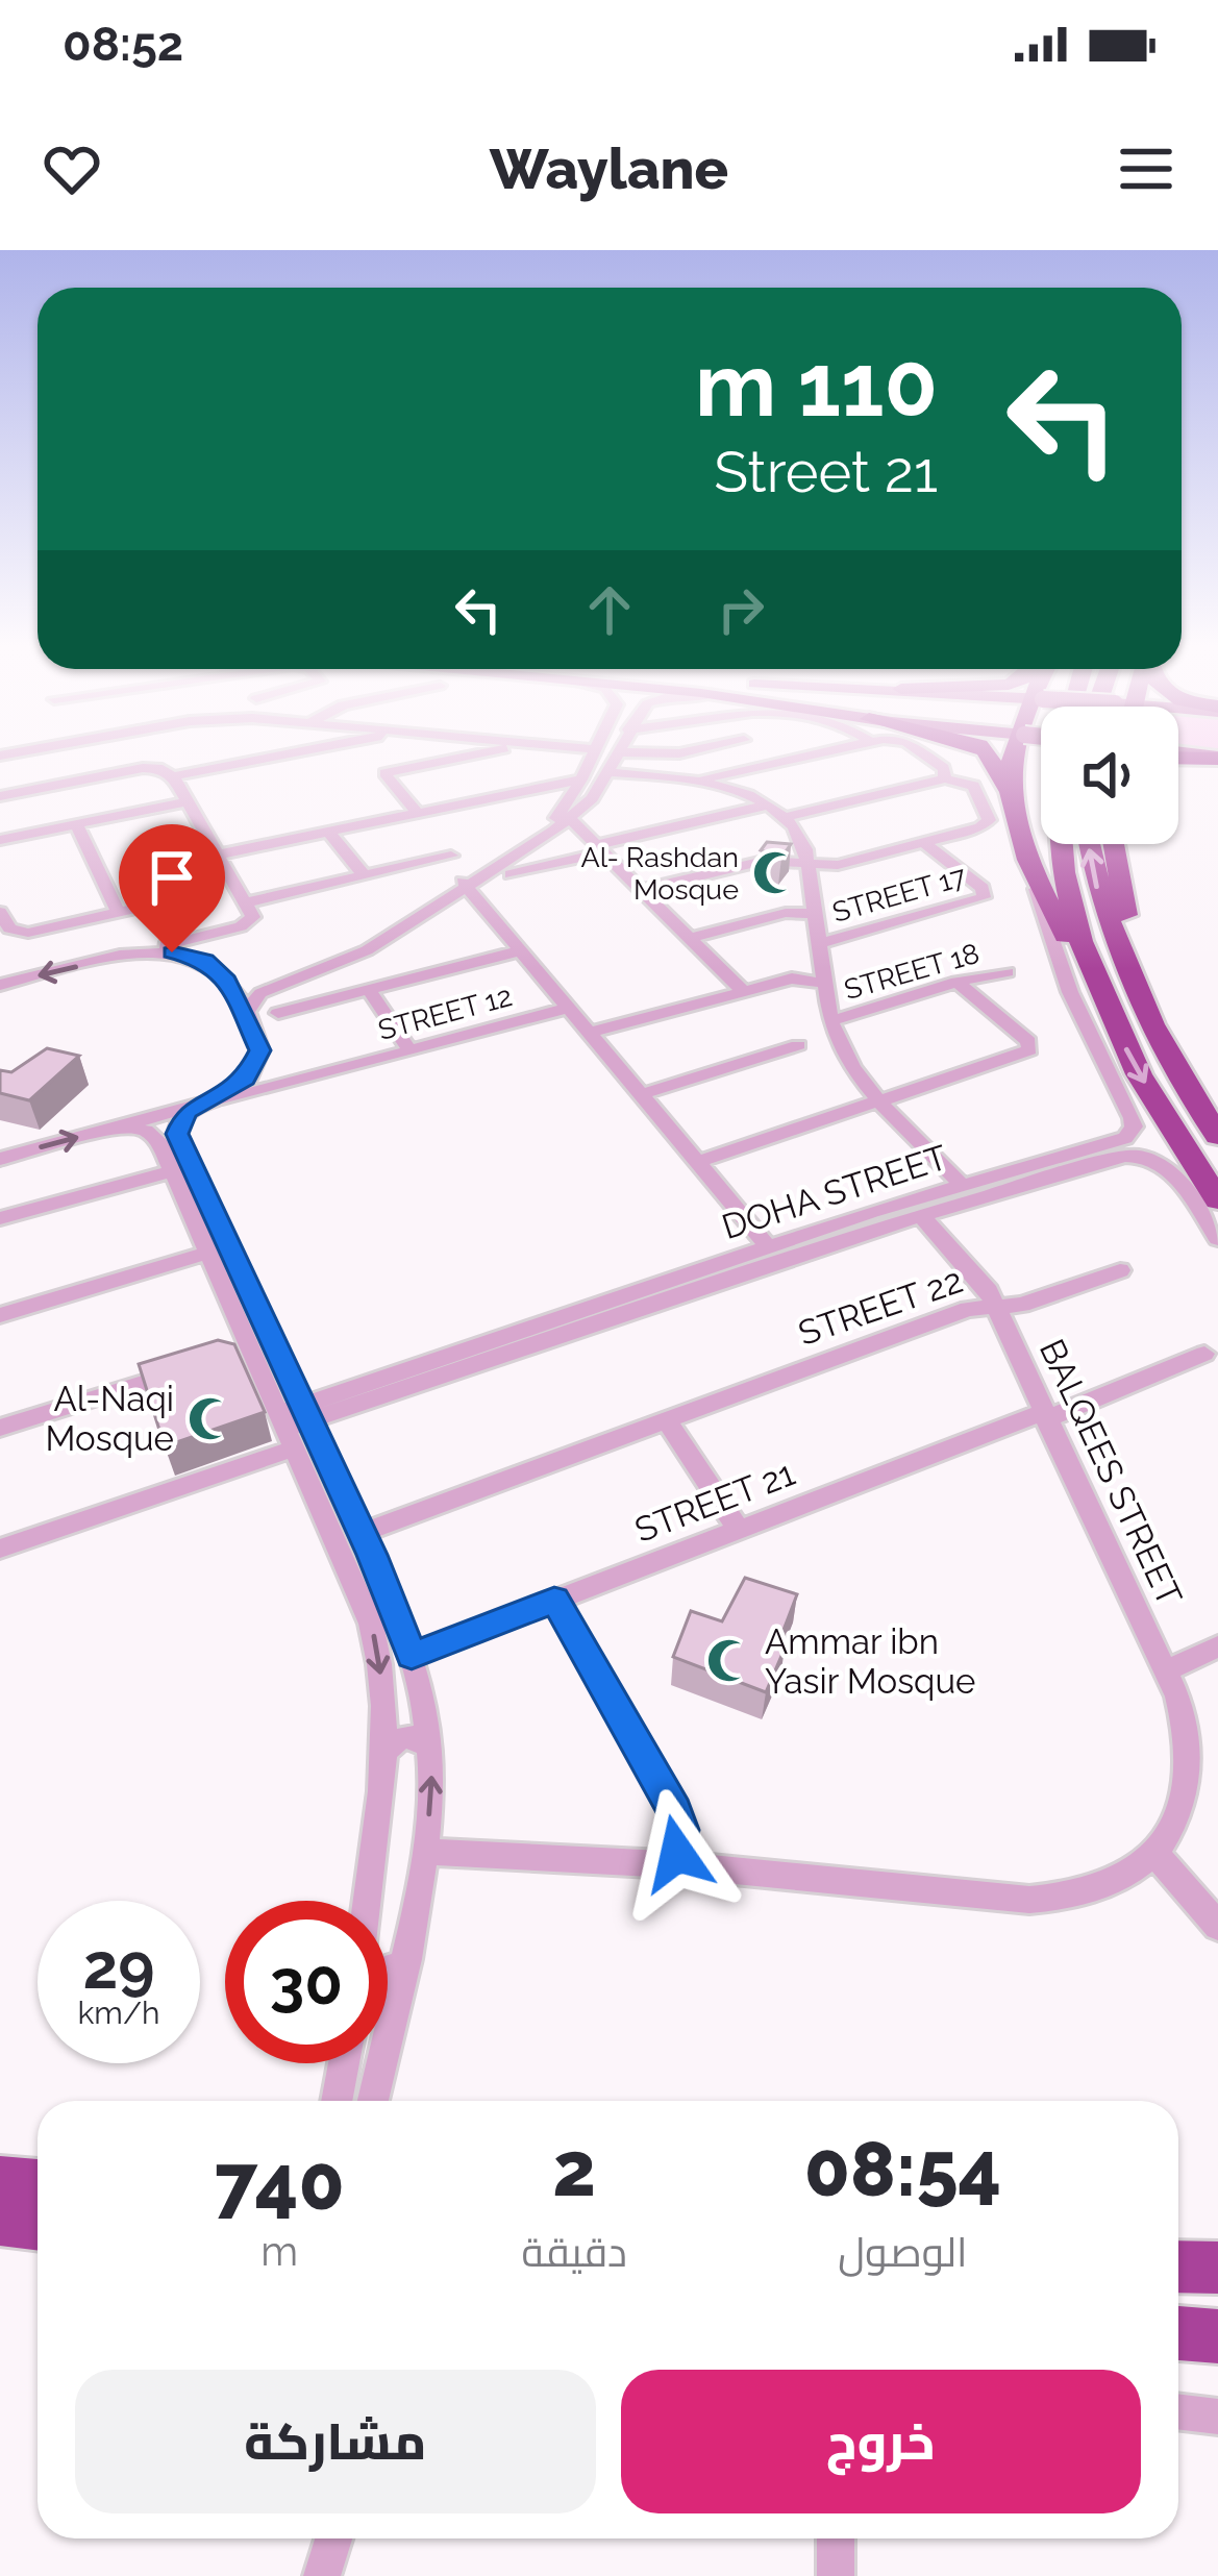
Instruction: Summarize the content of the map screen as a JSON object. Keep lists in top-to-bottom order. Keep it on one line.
{"streets":{"street":["STREET 17","STREET 18","STREET 12","DOHA STREET","STREET 22","BALQEES STREET","STREET 21"]},"crossings":[["DOHA STREET","BALQEES STREET"],["STREET 22","BALQEES STREET"],["BALQEES STREET","STREET 21"]],"places":{"mosque":["Al- Rashdan Mosque","Al-Naqi Mosque","Ammar ibn Yasir Mosque"]},"page":{"status":"08:52","header":"Waylane","turn":["110 m","Street 21"],"speed":"29 km/h","limit":"30","eta":["08:54","الوصول","2","دقيقة","740","m"],"buttons":["خروج","مشاركة"]}}
